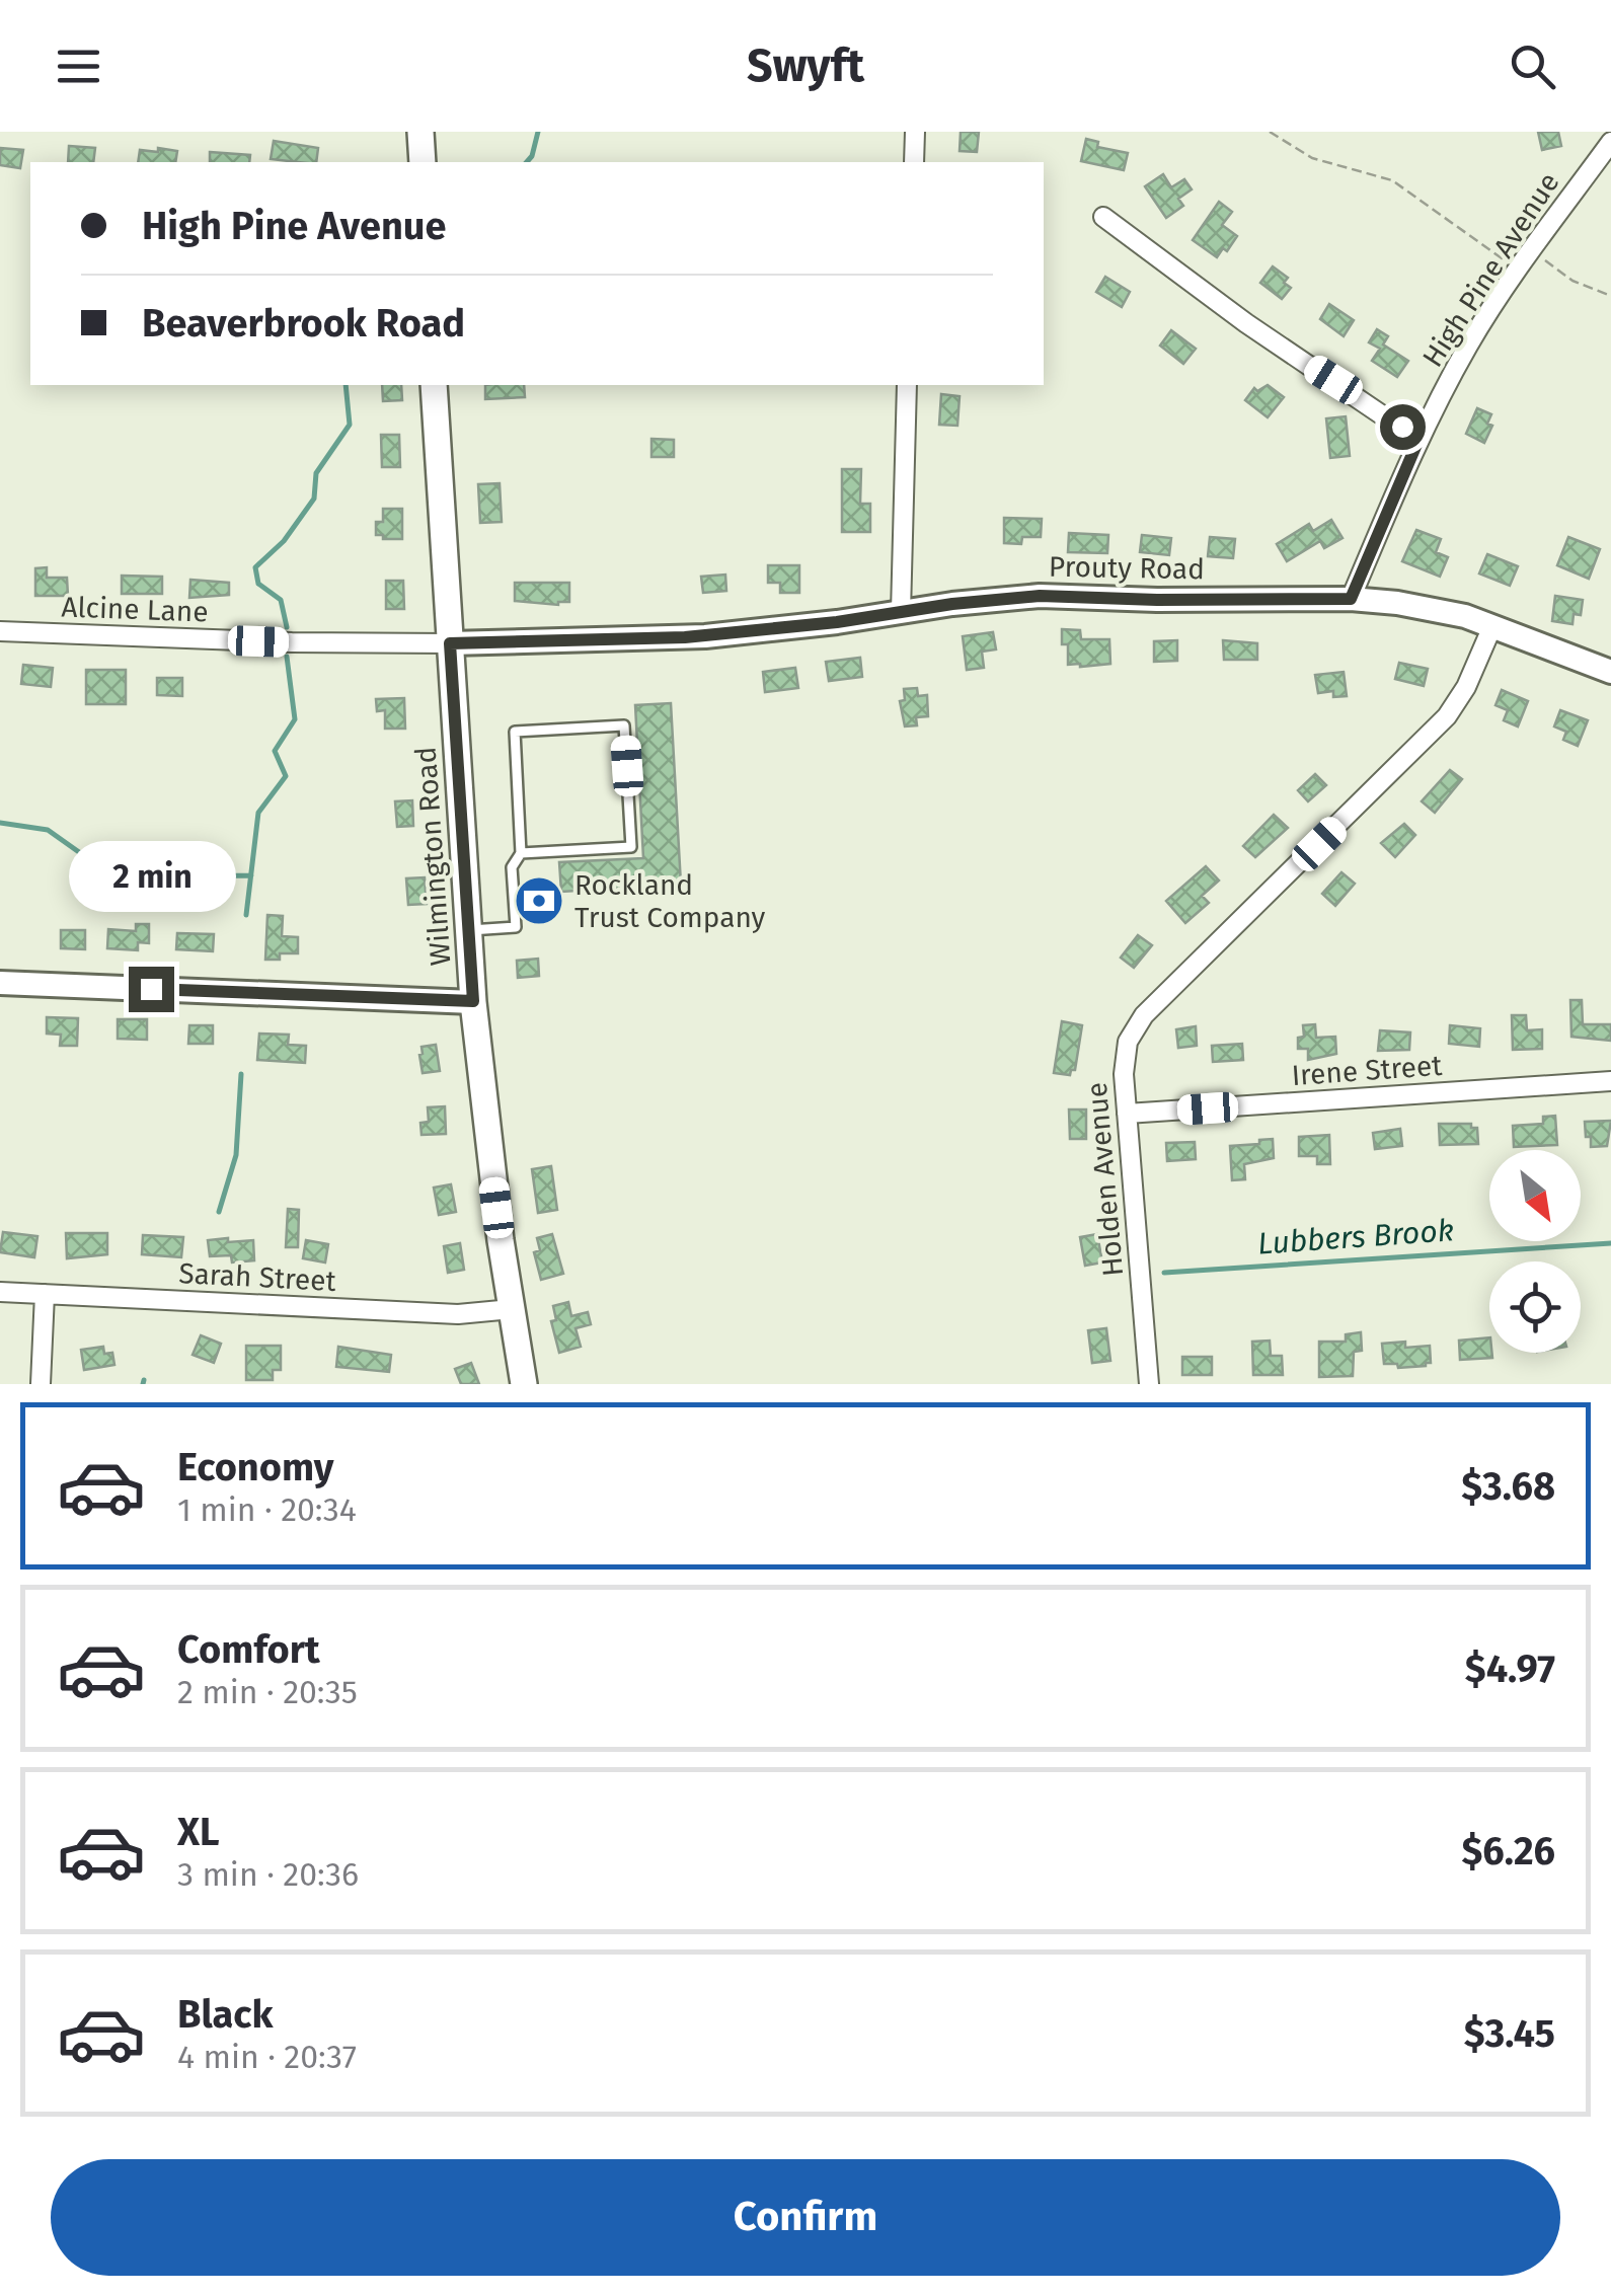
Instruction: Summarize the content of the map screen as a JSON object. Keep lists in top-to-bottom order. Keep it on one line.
{"streets":{"main road":["Wilmington Road"],"street":["High Pine Avenue","Prouty Road","Alcine Lane","Irene Street","Holden Avenue","Sarah Street"]},"crossings":[["High Pine Avenue","Prouty Road"],["Prouty Road","Alcine Lane"],["Prouty Road","Wilmington Road"],["Prouty Road","Holden Avenue"],["Alcine Lane","Wilmington Road"],["Wilmington Road","Sarah Street"],["Irene Street","Holden Avenue"]],"water":["Lubbers Brook"],"places":{"bank":["Rockland Trust Company"]},"north":"bottom right","page":{"header":"Swyft","banner":["High Pine Avenue","Beaverbrook Road"],"bubble":"2 min","list":[{"name":"Economy","note":"1 min · 20:34","value":"$3.68"},{"name":"Comfort","note":"2 min · 20:35","value":"$4.97"},{"name":"XL","note":"3 min · 20:36","value":"$6.26"},{"name":"Black","note":"4 min · 20:37","value":"$3.45"}],"buttons":"Confirm"}}
